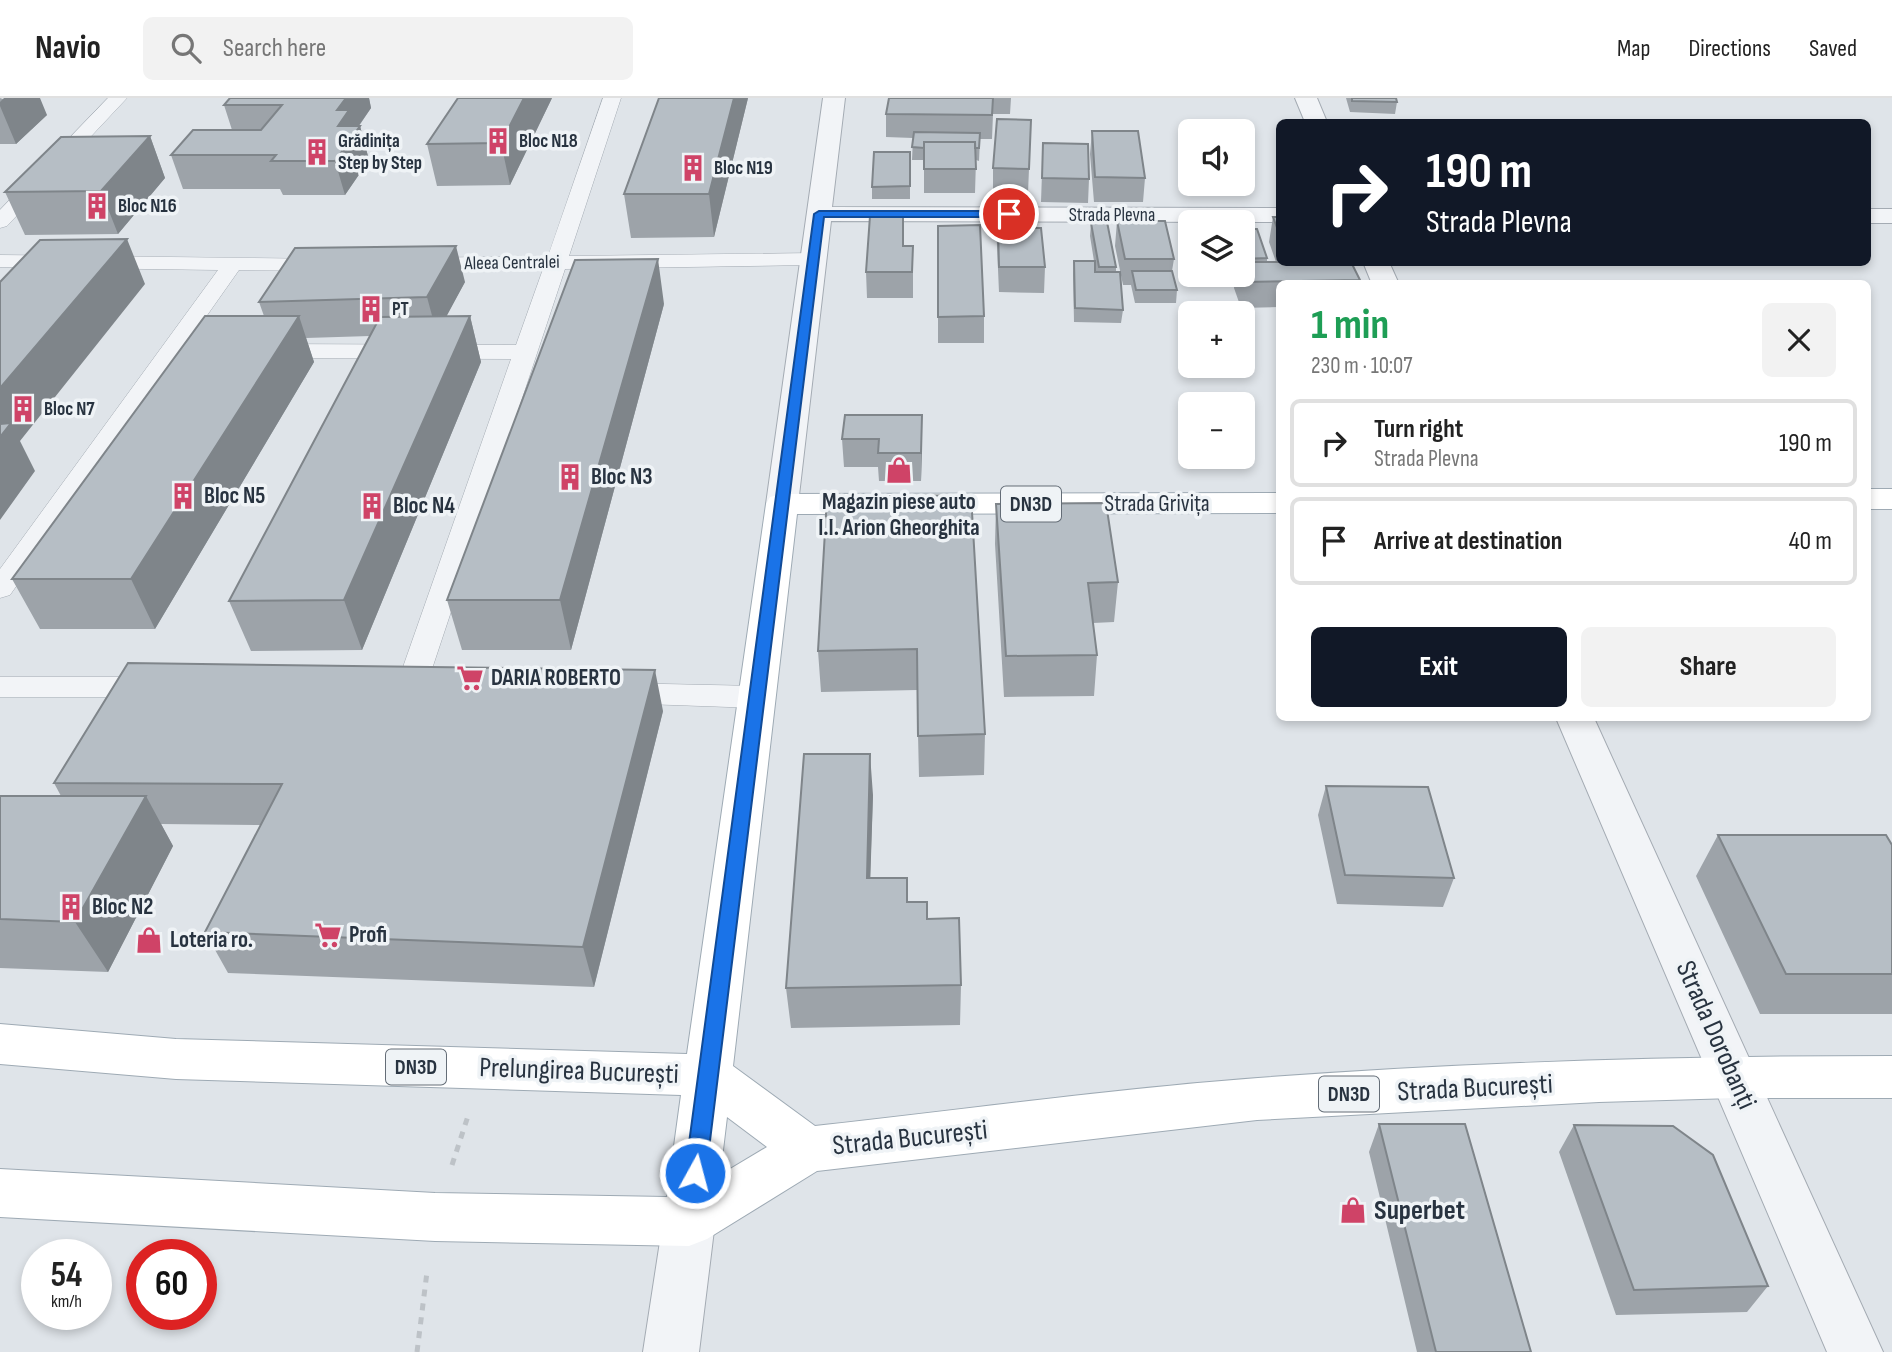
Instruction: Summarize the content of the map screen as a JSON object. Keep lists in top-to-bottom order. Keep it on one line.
{"streets":{"main road":["DN3D","Strada Grivița","Prelungirea București","Strada București"],"street":["Strada Plevna","Strada Dorobanți"],"lane":["Aleea Centralei"]},"crossings":[["DN3D","Prelungirea București"],["DN3D","Strada București"],["Strada Dorobanți","Strada București"],["Prelungirea București","Strada București"]],"places":{"building":["Bloc N18","Grădinița Step by Step","Bloc N19","Bloc N16","PT","Bloc N7","Bloc N3","Bloc N5","Bloc N4","Bloc N2"],"shop":["Magazin piese auto I.I. Arion Gheorghita","Loteria ro.","Superbet"],"supermarket":["DARIA ROBERTO","Profi"]},"page":{"header":"Navio","search":"Search here","nav":["Map","Directions","Saved"],"map_buttons":["+","−"],"turn":["190 m","Strada Plevna"],"heading":["1 min","230 m · 10:07"],"list":[{"name":"Turn right","note":"Strada Plevna","value":"190 m"},{"name":"Arrive at destination","value":"40 m"}],"buttons":["Exit","Share"],"speed":"54 km/h","limit":"60"}}
